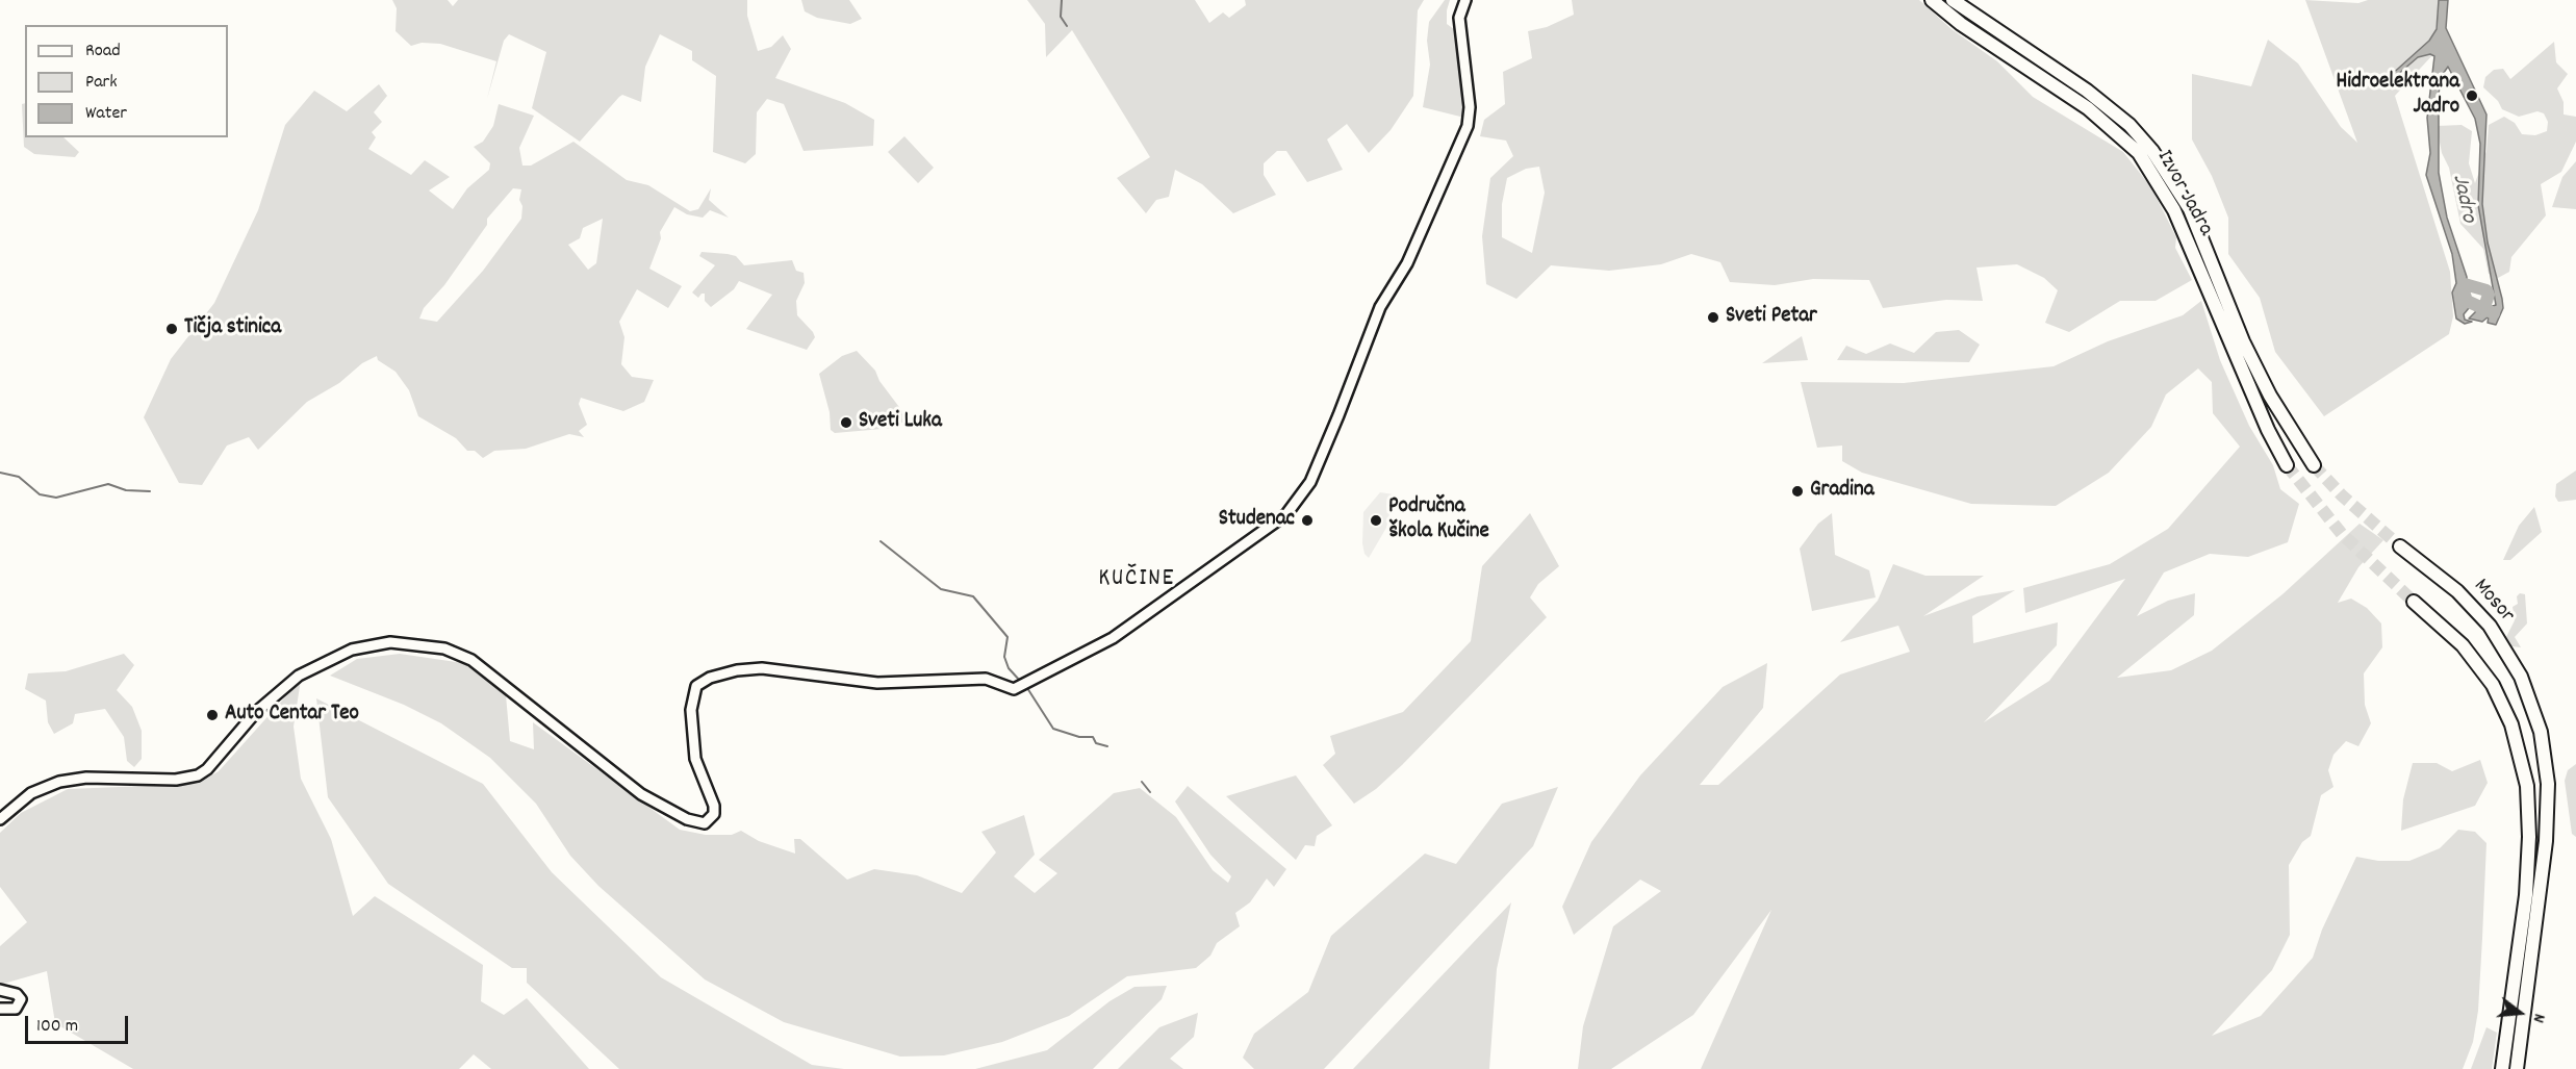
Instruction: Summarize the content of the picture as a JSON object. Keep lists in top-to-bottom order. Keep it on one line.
{"streets":{"highway":["Izvor Jadra","Mosor"]},"districts":["KUČINE"],"water":["Jadro"],"places":["Hidroelektrana Jadro","Sveti Petar","Tičja stinica","Sveti Luka","Gradina","Studenac","Područna škola Kučine","Auto Centar Teo"],"legend":["Road","Park","Water"],"scale_bar":"100 m","north":"right"}
